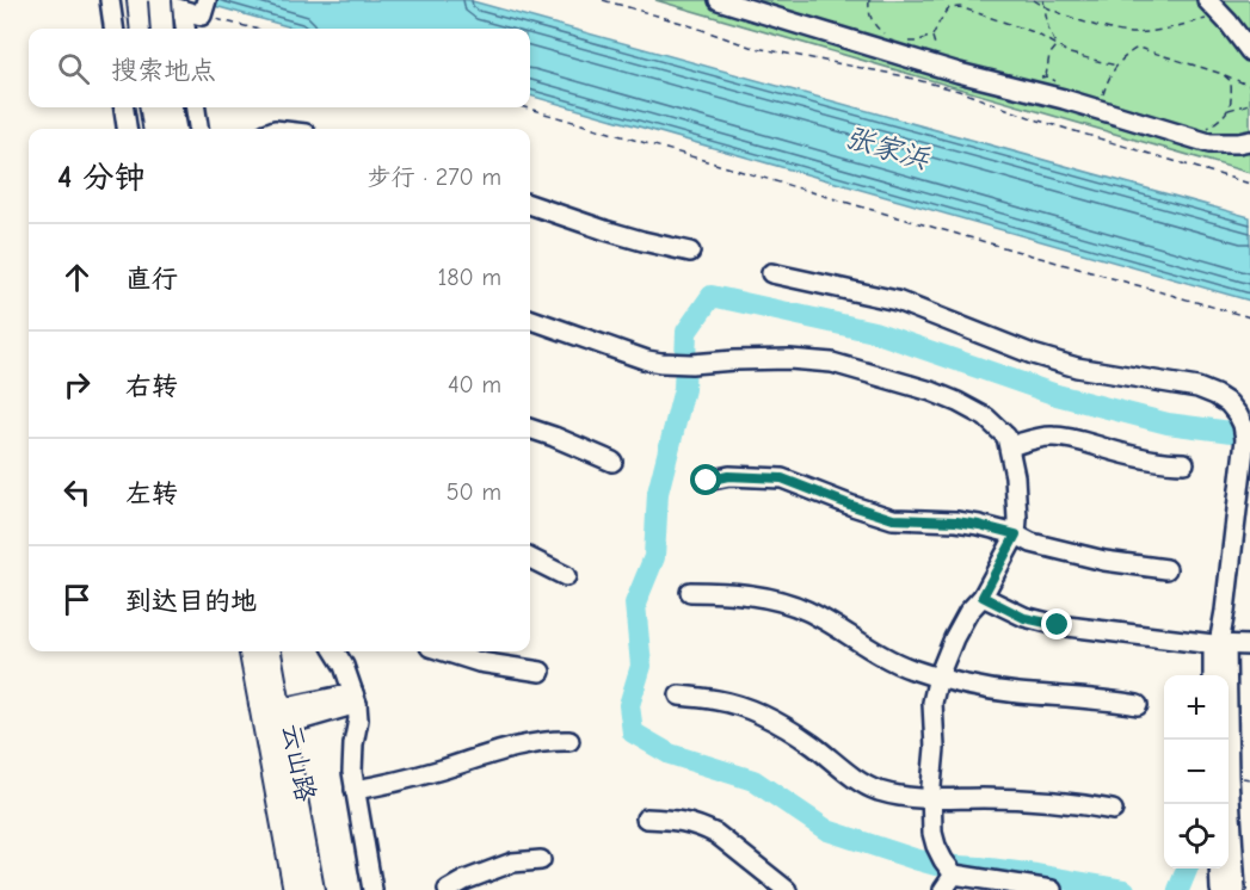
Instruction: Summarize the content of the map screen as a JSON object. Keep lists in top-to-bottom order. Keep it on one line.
{"streets":{"main road":["云山路"]},"water":["张家浜"],"page":{"search":"搜索地点","heading":["4 分钟","步行 · 270 m"],"list":[["直行","180 m"],["右转","40 m"],["左转","50 m"],"到达目的地"],"map_buttons":["+","−"]}}
